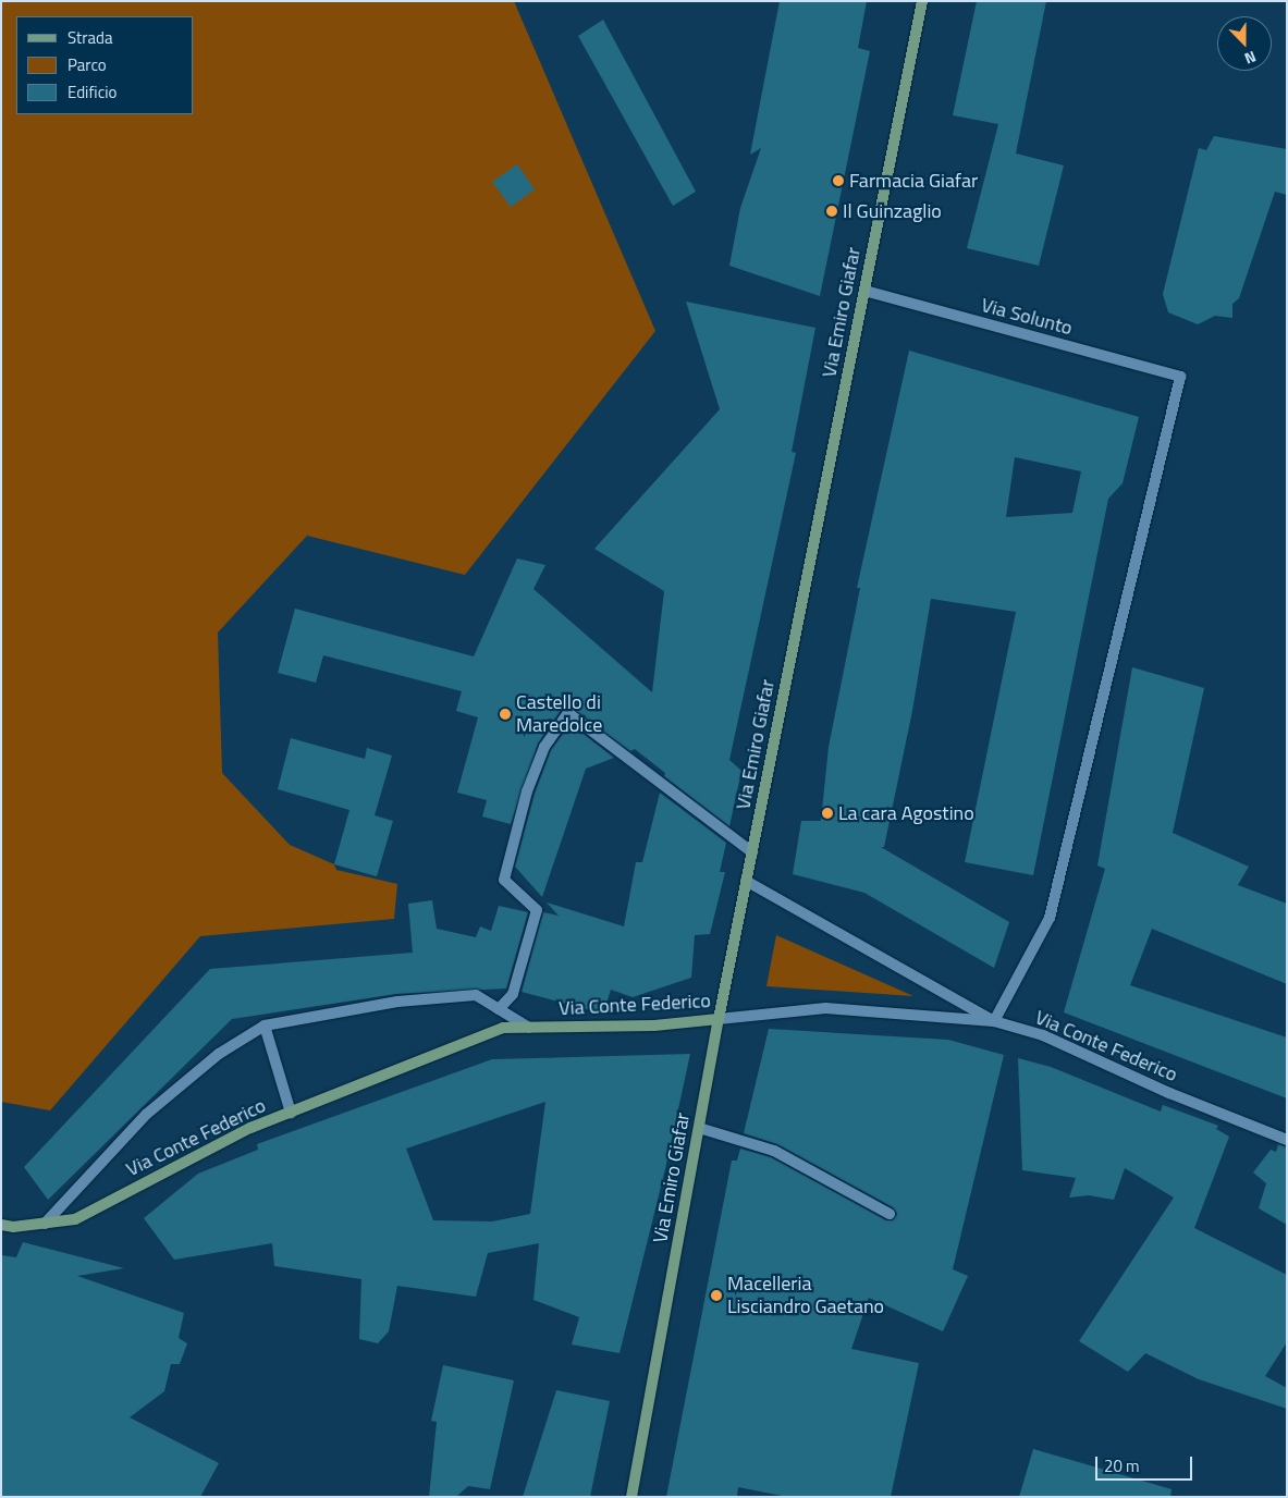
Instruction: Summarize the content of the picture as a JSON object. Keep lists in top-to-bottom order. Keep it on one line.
{"streets":{"street":["Via Emiro Giafar","Via Solunto","Via Conte Federico"]},"crossings":[["Via Emiro Giafar","Via Solunto"],["Via Emiro Giafar","Via Conte Federico"],["Via Solunto","Via Conte Federico"]],"places":["Farmacia Giafar","Il Guinzaglio","Castello di Maredolce","La cara Agostino","Macelleria Lisciandro Gaetano"],"legend":["Strada","Parco","Edificio"],"scale_bar":"20 m","north":"bottom"}
